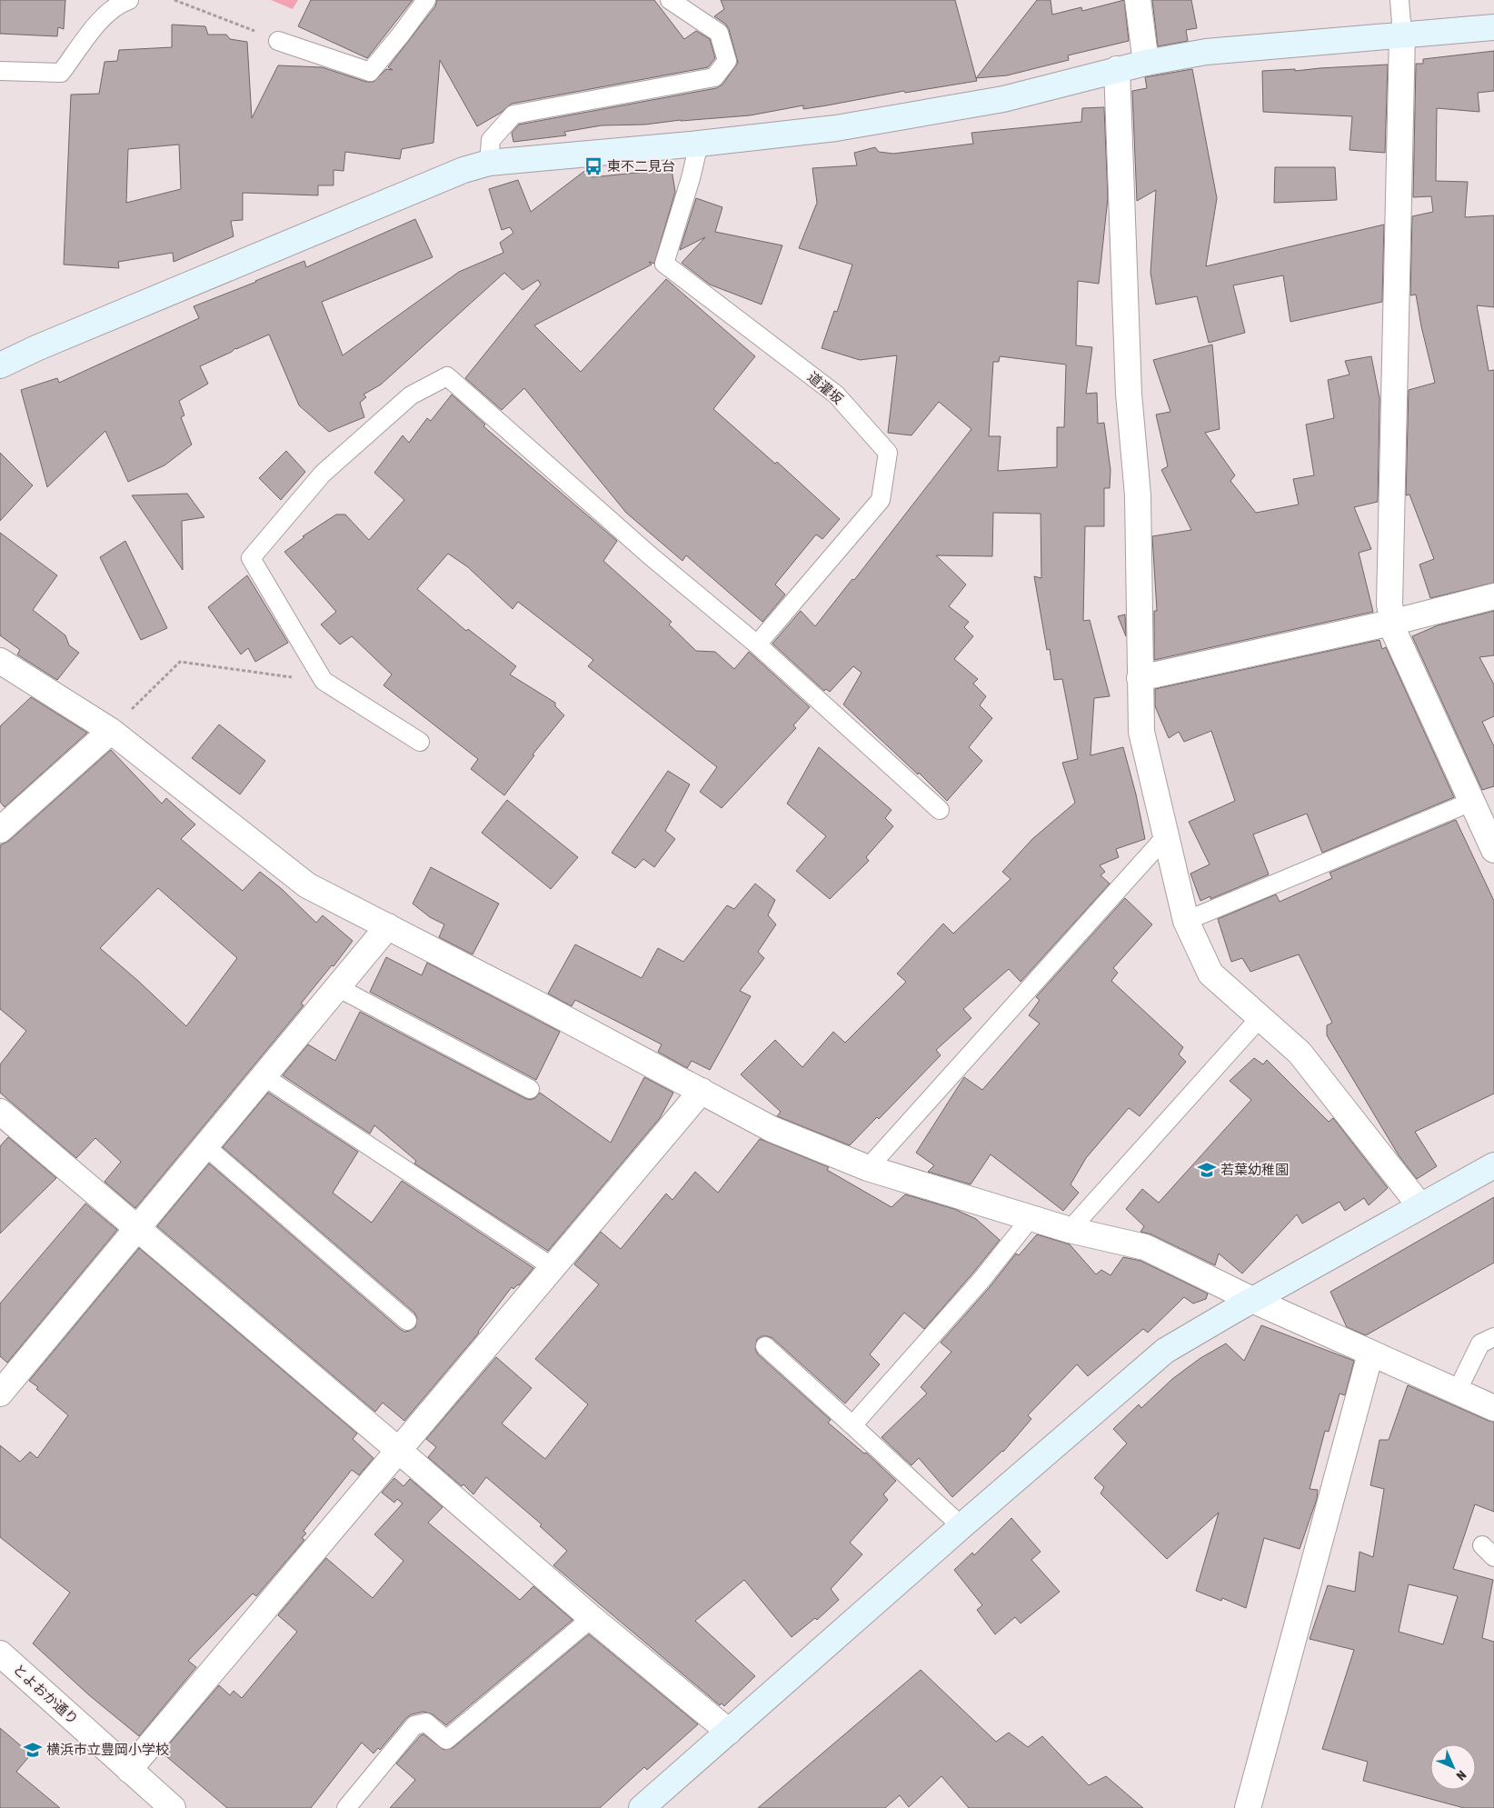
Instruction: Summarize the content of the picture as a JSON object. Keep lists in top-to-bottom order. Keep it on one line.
{"streets":{"street":["とよおか通り"],"lane":["道灌坂"]},"places":{"bus stop":["東不二見台"],"school or university":["若葉幼稚園","横浜市立豊岡小学校"]},"north":"bottom right"}
